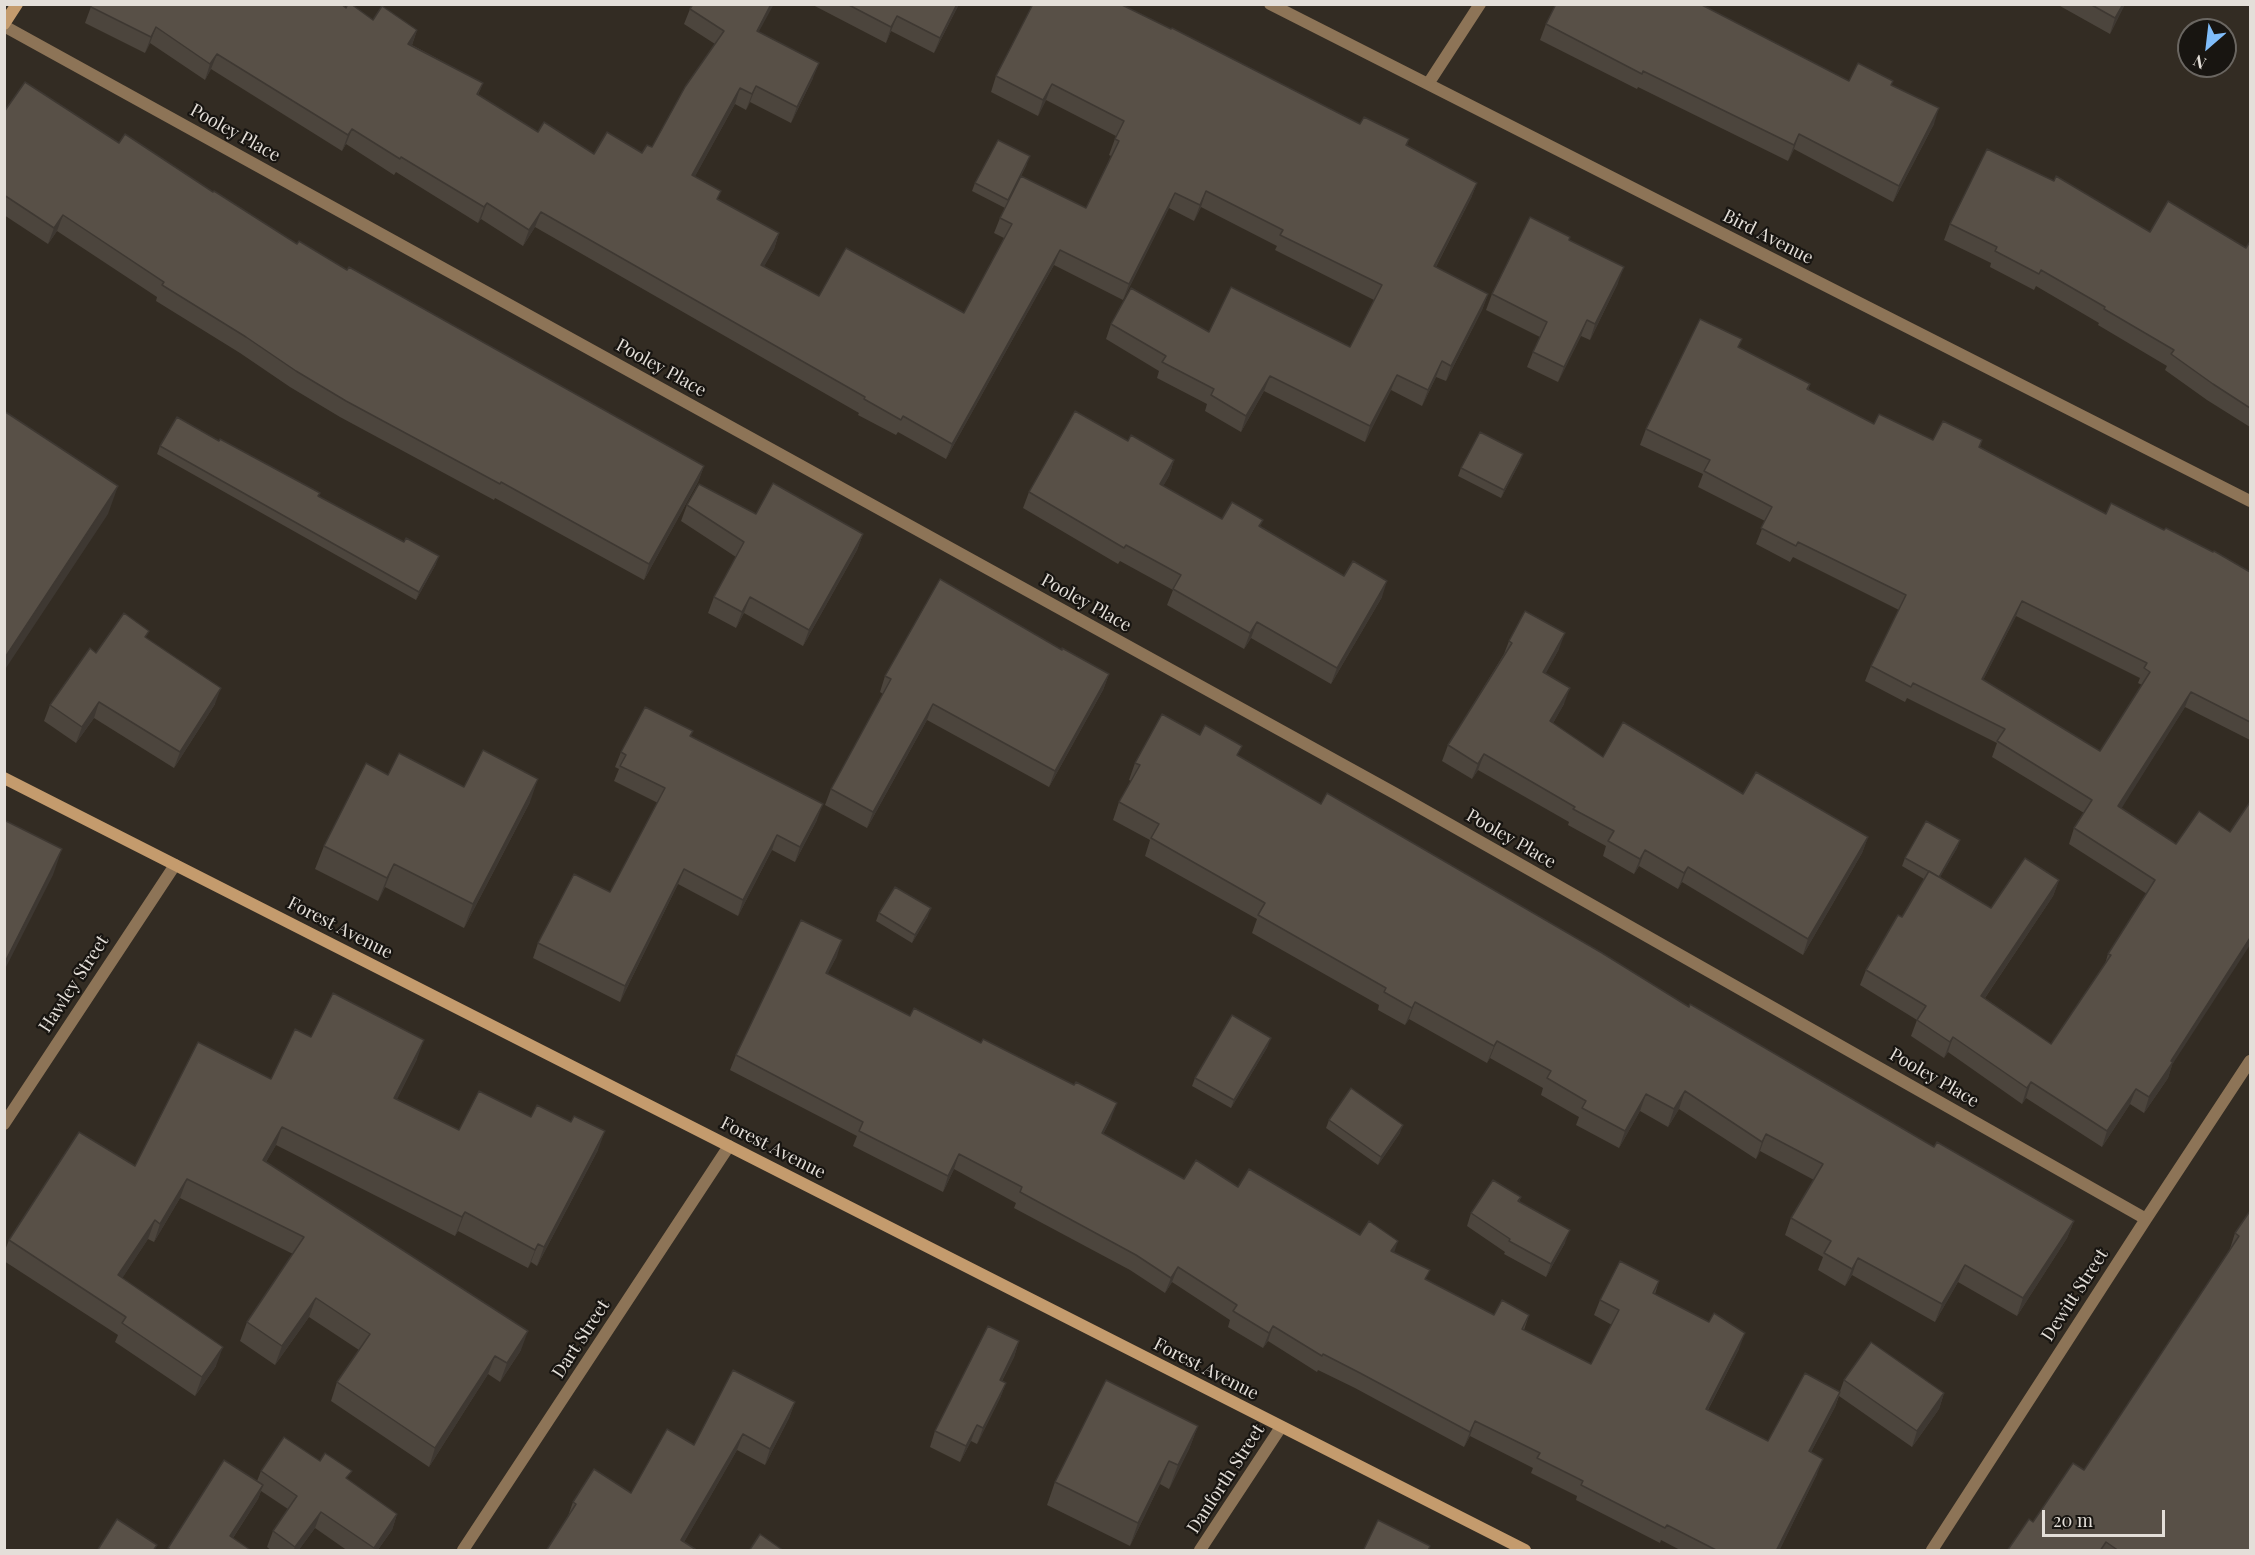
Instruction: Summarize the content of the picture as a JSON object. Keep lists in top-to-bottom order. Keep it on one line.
{"streets":{"street":["Pooley Place","Bird Avenue","Forest Avenue","Hawley Street","Dewitt Street","Dart Street","Danforth Street"]},"crossings":[["Pooley Place","Dewitt Street"],["Forest Avenue","Hawley Street"],["Forest Avenue","Dart Street"],["Forest Avenue","Danforth Street"]],"scale_bar":"20 m","north":"bottom left"}
